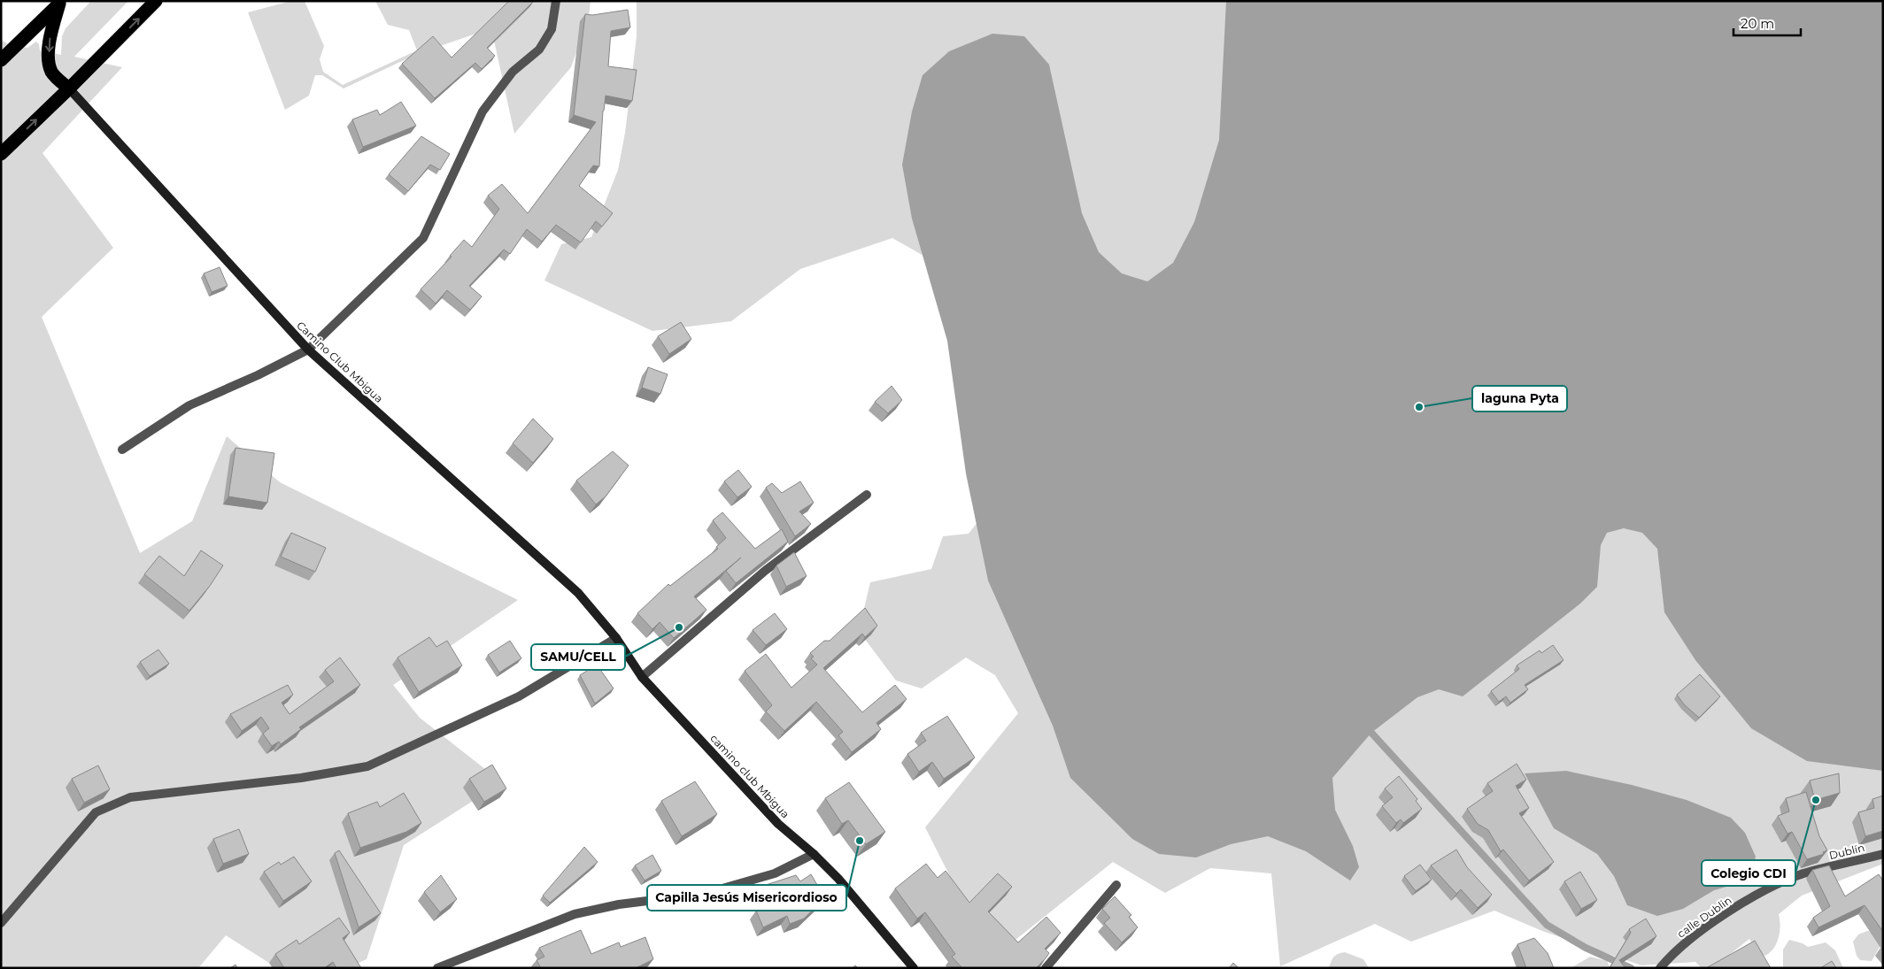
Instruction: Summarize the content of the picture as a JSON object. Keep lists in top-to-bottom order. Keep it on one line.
{"streets":{"main road":["Camino Club Mbigua","camino club Mbigua"],"street":["Dublín","calle Dublin"]},"crossings":[["Camino Club Mbigua","camino club Mbigua"],["Dublín","calle Dublin"]],"places":["laguna Pyta","SAMU/CELL","Colegio CDI","Capilla Jesús Misericordioso"],"scale_bar":"20 m"}
